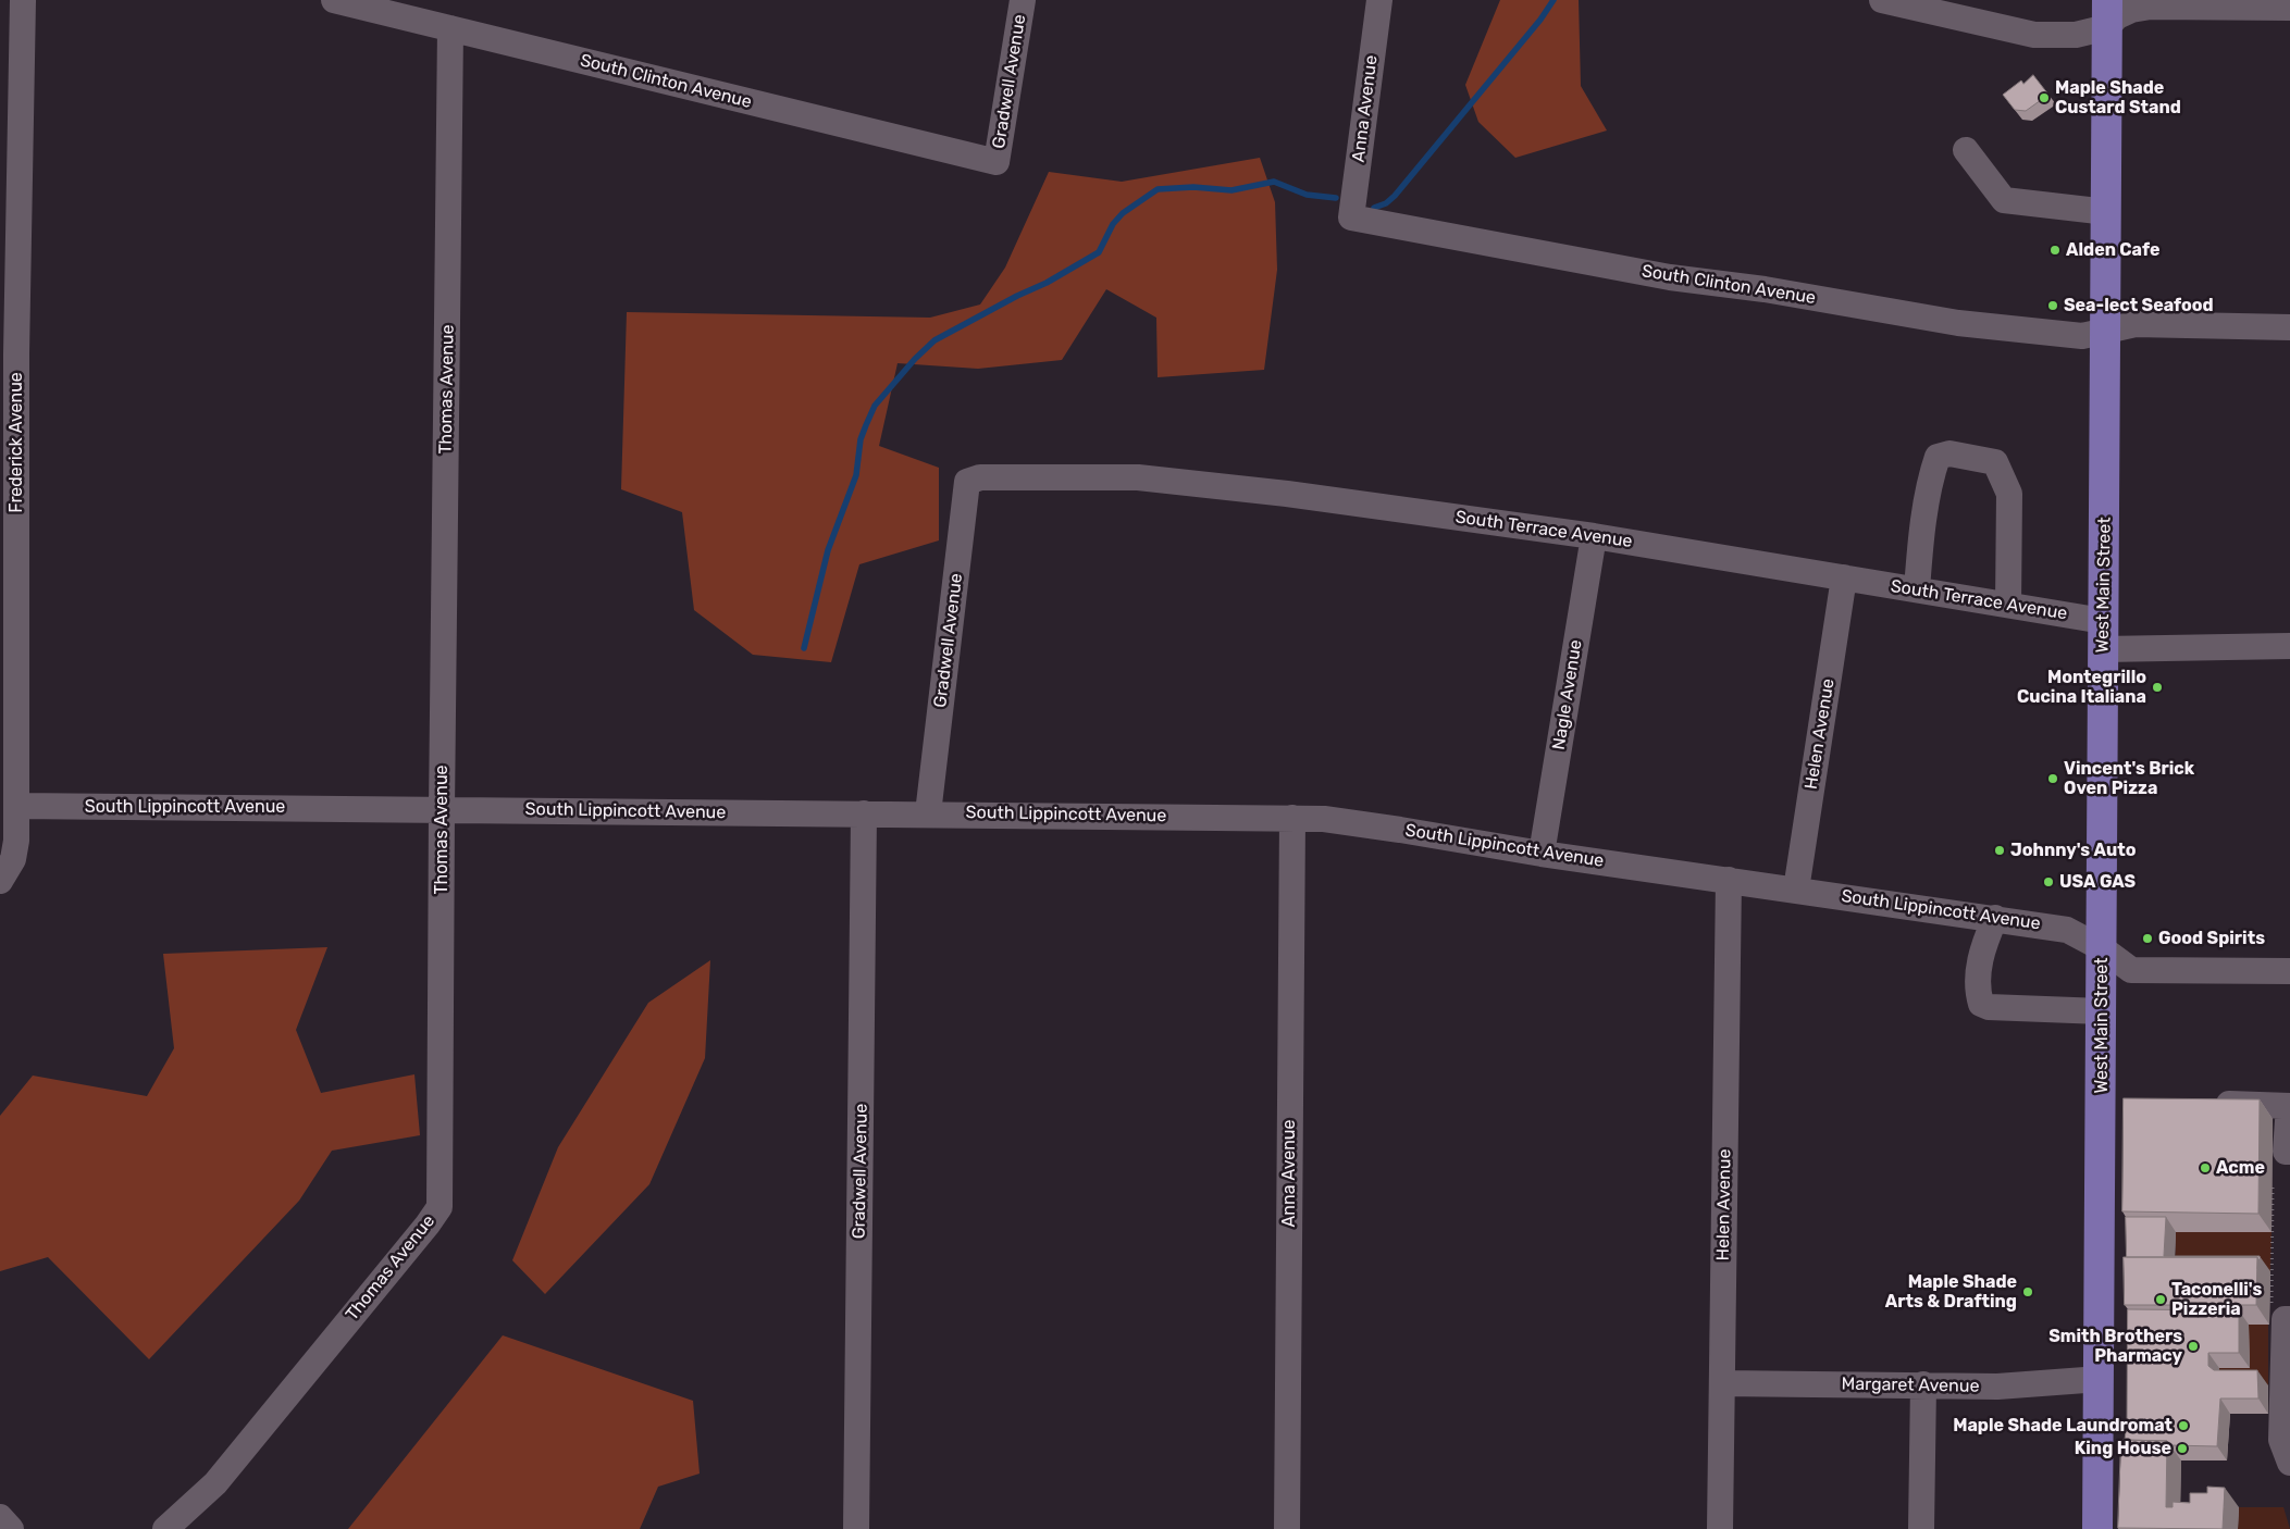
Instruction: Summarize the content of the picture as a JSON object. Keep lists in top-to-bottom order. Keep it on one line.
{"streets":{"main road":["West Main Street"],"street":["South Clinton Avenue","Gradwell Avenue","Anna Avenue","Thomas Avenue","Frederick Avenue","South Terrace Avenue","Nagle Avenue","Helen Avenue","South Lippincott Avenue","Margaret Avenue"]},"crossings":[["South Clinton Avenue","Gradwell Avenue"],["South Clinton Avenue","Anna Avenue"],["South Clinton Avenue","Thomas Avenue"],["South Clinton Avenue","West Main Street"],["Gradwell Avenue","South Terrace Avenue"],["Gradwell Avenue","South Lippincott Avenue"],["Anna Avenue","South Lippincott Avenue"],["Thomas Avenue","South Lippincott Avenue"],["Frederick Avenue","South Lippincott Avenue"],["South Terrace Avenue","West Main Street"],["South Terrace Avenue","Nagle Avenue"],["South Terrace Avenue","Helen Avenue"],["West Main Street","South Lippincott Avenue"],["West Main Street","Margaret Avenue"],["Nagle Avenue","South Lippincott Avenue"],["Helen Avenue","South Lippincott Avenue"],["Helen Avenue","Margaret Avenue"]],"places":["Maple Shade Custard Stand","Alden Cafe","Sea-lect Seafood","Montegrillo Cucina Italiana","Vincent's Brick Oven Pizza","Johnny's Auto","USA GAS","Good Spirits","Acme","Maple Shade Arts & Drafting","Taconelli's Pizzeria","Smith Brothers Pharmacy","Maple Shade Laundromat","King House"]}
